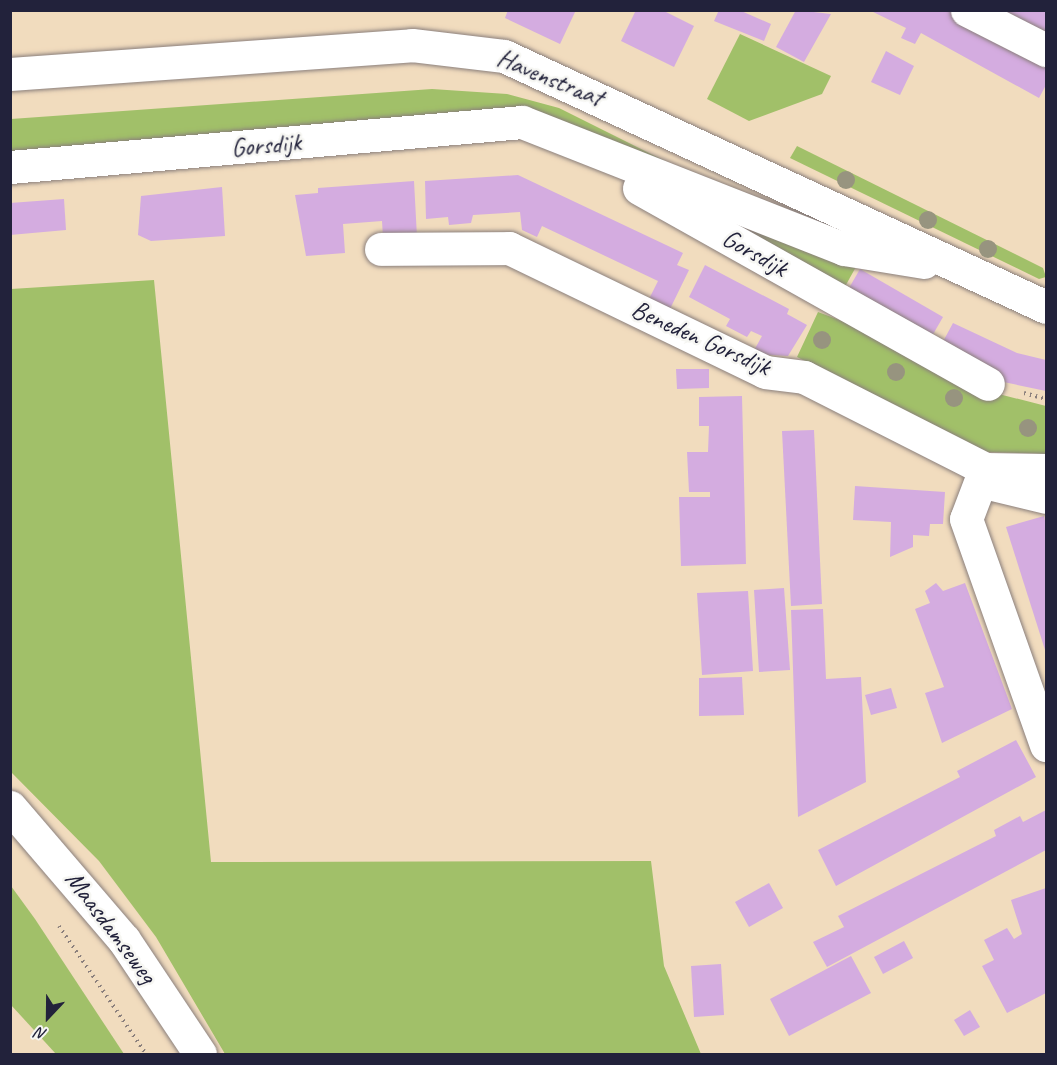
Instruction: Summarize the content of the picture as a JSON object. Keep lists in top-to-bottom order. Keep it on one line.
{"streets":{"street":["Havenstraat","Gorsdijk","Beneden Gorsdijk","Maasdamseweg"]},"crossings":[["Havenstraat","Gorsdijk"]],"north":"bottom"}
